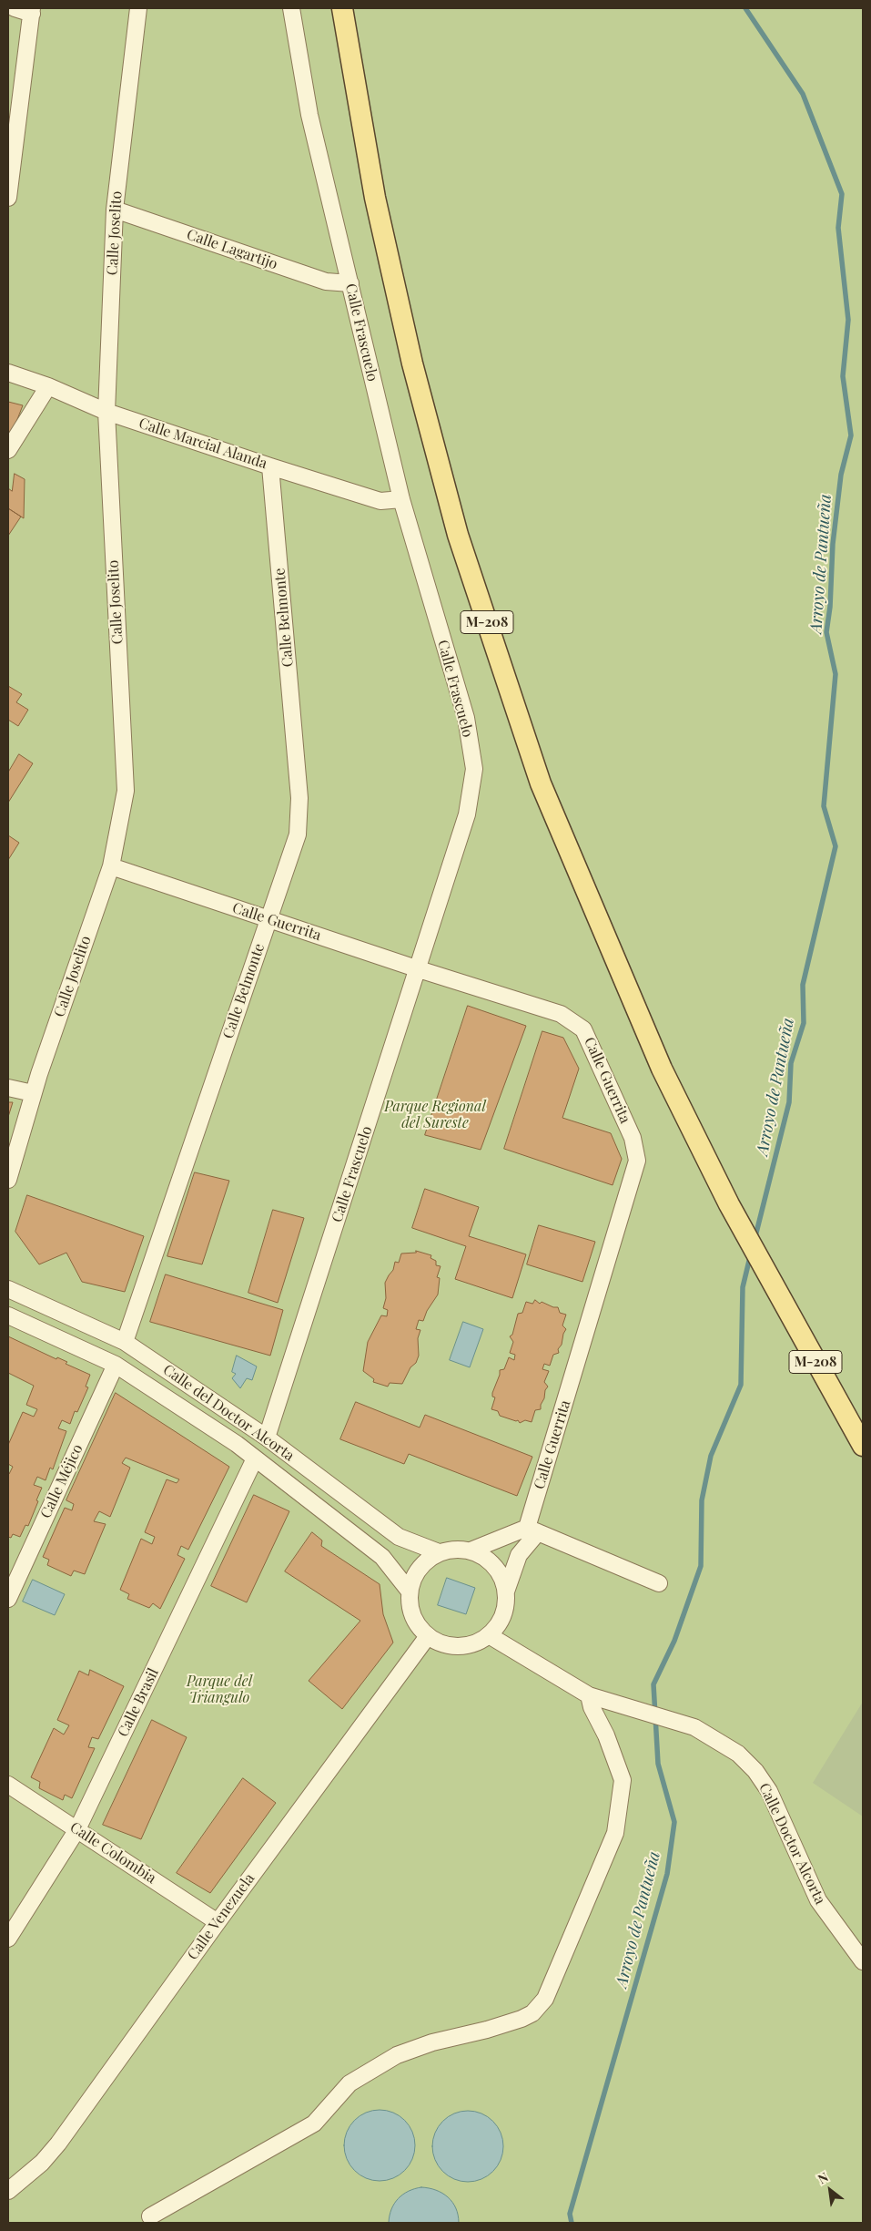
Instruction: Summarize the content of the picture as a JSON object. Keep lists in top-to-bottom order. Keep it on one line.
{"streets":{"main road":["M-208"],"street":["Calle Joselito","Calle Lagartijo","Calle Frascuelo","Calle Marcial Alanda","Calle Belmonte","Calle Guerrita","Calle del Doctor Alcorta","Calle Méjico","Calle Brasil","Calle Doctor Alcorta","Calle Colombia","Calle Venezuela"]},"crossings":[["Calle Joselito","Calle Lagartijo"],["Calle Joselito","Calle Marcial Alanda"],["Calle Joselito","Calle Guerrita"],["Calle Lagartijo","Calle Frascuelo"],["Calle Frascuelo","Calle Marcial Alanda"],["Calle Frascuelo","Calle Guerrita"],["Calle Frascuelo","Calle del Doctor Alcorta"],["Calle Marcial Alanda","Calle Belmonte"],["Calle Belmonte","Calle Guerrita"],["Calle Belmonte","Calle del Doctor Alcorta"],["Calle Guerrita","Calle del Doctor Alcorta"],["Calle Guerrita","Calle Doctor Alcorta"],["Calle Guerrita","Calle Venezuela"],["Calle del Doctor Alcorta","Calle Méjico"],["Calle del Doctor Alcorta","Calle Brasil"],["Calle del Doctor Alcorta","Calle Doctor Alcorta"],["Calle del Doctor Alcorta","Calle Venezuela"],["Calle Brasil","Calle Colombia"],["Calle Doctor Alcorta","Calle Venezuela"],["Calle Colombia","Calle Venezuela"]],"water":["Arroyo de Pantueña"],"parks":["Parque Regional del Sureste","Parque del Triangulo"],"north":"top left"}
